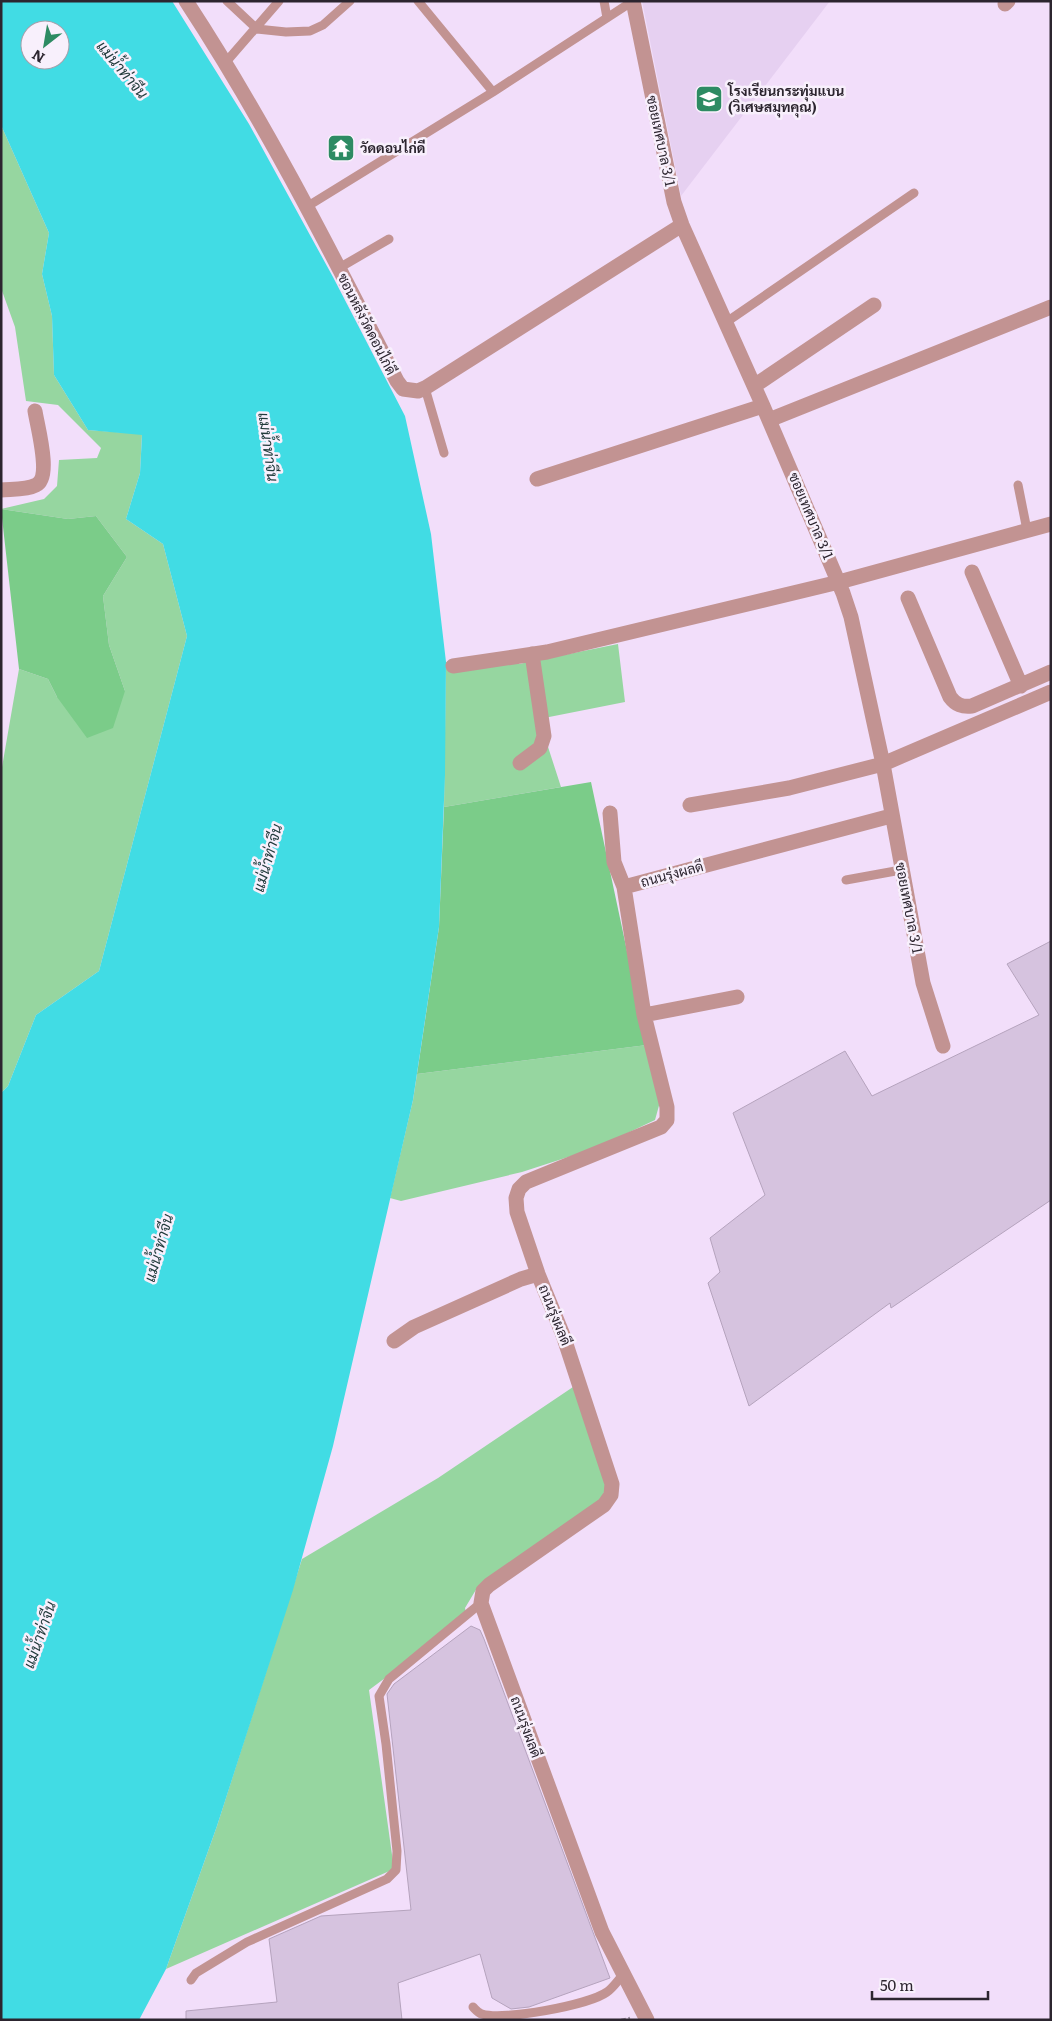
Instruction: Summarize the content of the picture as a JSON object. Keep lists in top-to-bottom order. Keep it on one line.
{"streets":{"street":["ซอยเทศบาล 3/1","ซอนหลังวัดดอนไก่ดี","ถนนรุ่งผลดี"]},"crossings":[["ซอยเทศบาล 3/1","ถนนรุ่งผลดี"]],"water":["แม่น้ำท่าจีน"],"places":{"school or university":["โรงเรียนกระทุ่มแบน (วิเศษสมุทคุณ)"],"temple":["วัดดอนไก่ดี"]},"scale_bar":"50 m","north":"bottom left"}
